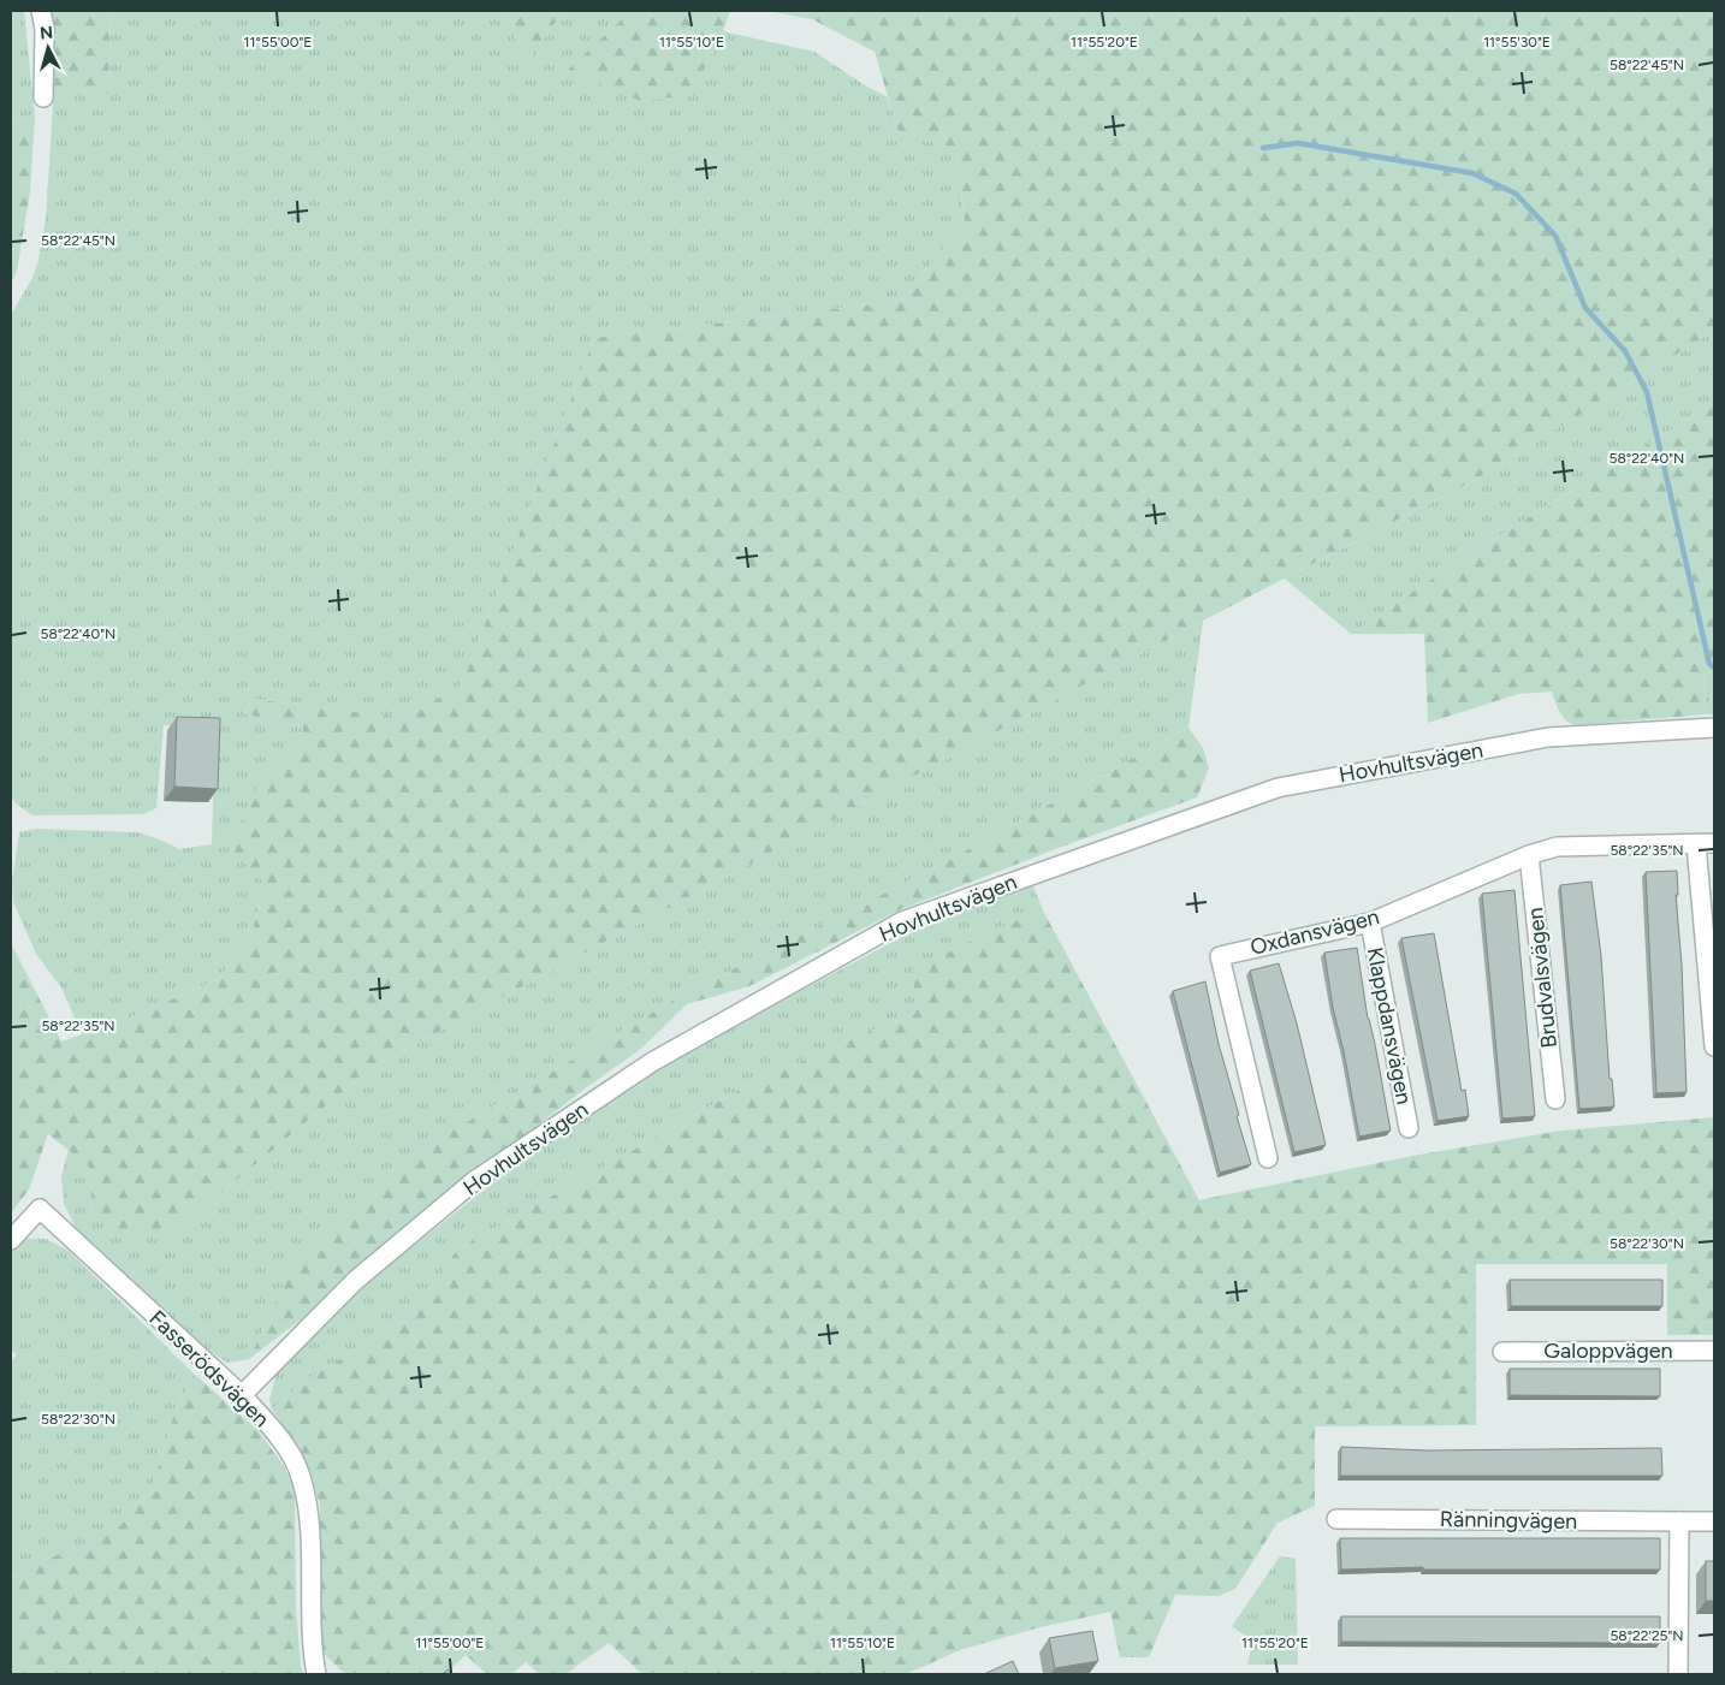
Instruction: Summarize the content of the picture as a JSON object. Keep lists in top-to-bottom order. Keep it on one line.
{"streets":{"street":["Hovhultsvägen","Oxdansvägen","Brudvalsvägen","Klappdansvägen","Galoppvägen","Fasserödsvägen","Ränningvägen"]},"crossings":[["Hovhultsvägen","Fasserödsvägen"],["Oxdansvägen","Brudvalsvägen"],["Oxdansvägen","Klappdansvägen"]],"north":"top","coordinates":["11°55'00\"E","11°55'10\"E","11°55'20\"E","11°55'30\"E","58°22'45\"N","58°22'40\"N","58°22'35\"N","58°22'30\"N","58°22'25\"N"]}
